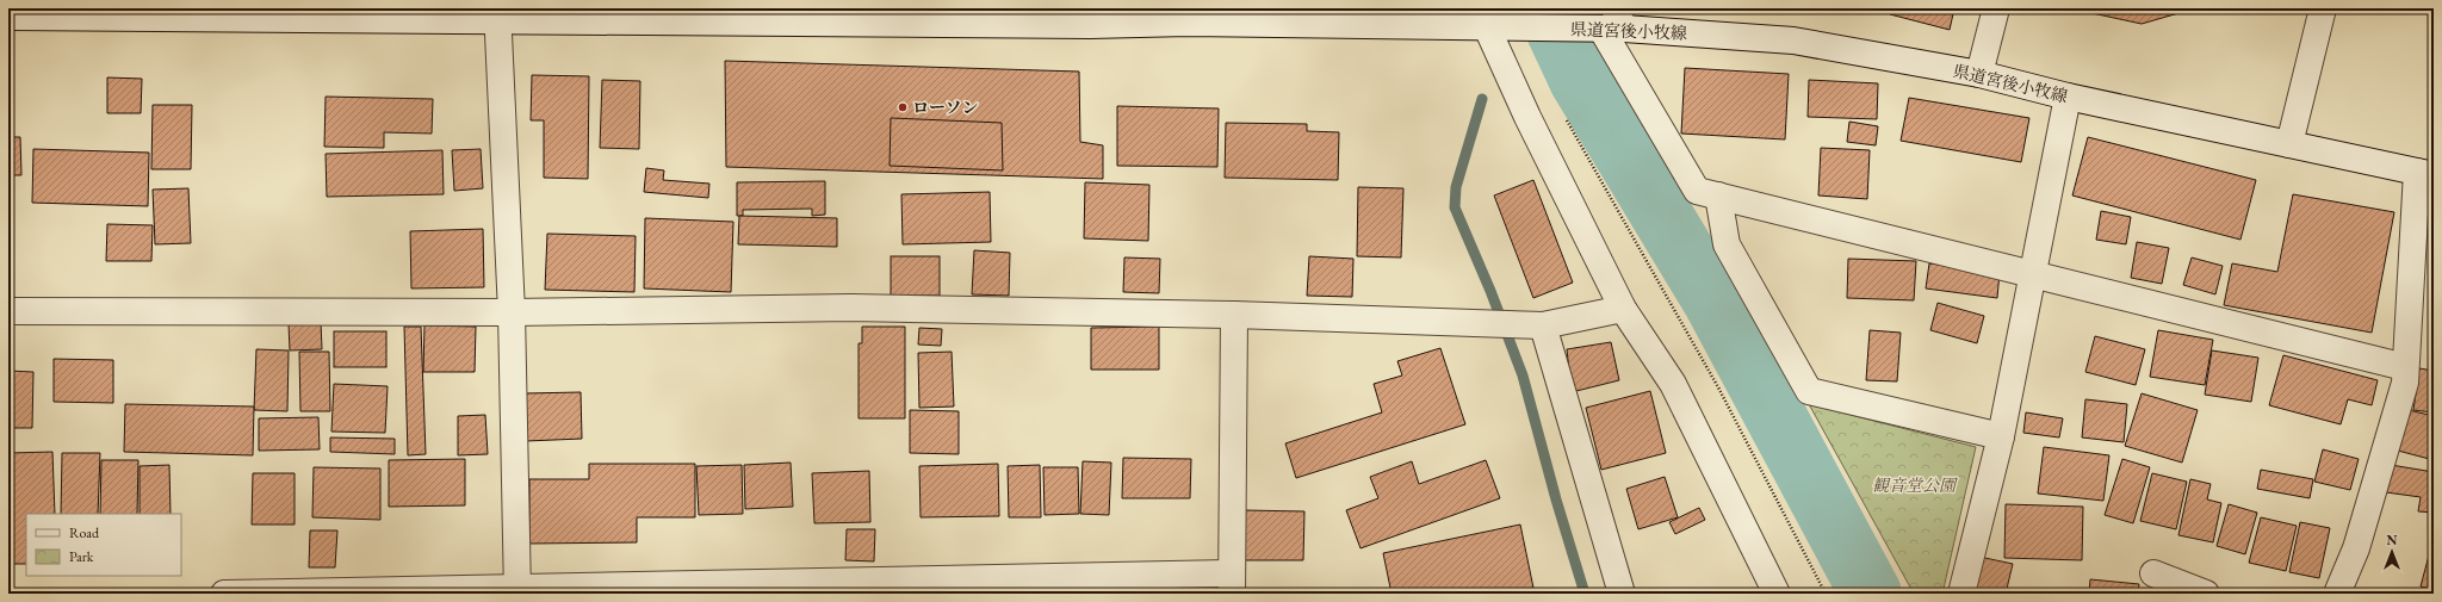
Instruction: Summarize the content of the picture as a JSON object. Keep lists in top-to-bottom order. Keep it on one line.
{"streets":{"street":["県道宮後小牧線"]},"parks":["観音堂公園"],"places":["ローソン"],"legend":["Road","Park"],"north":"top"}
